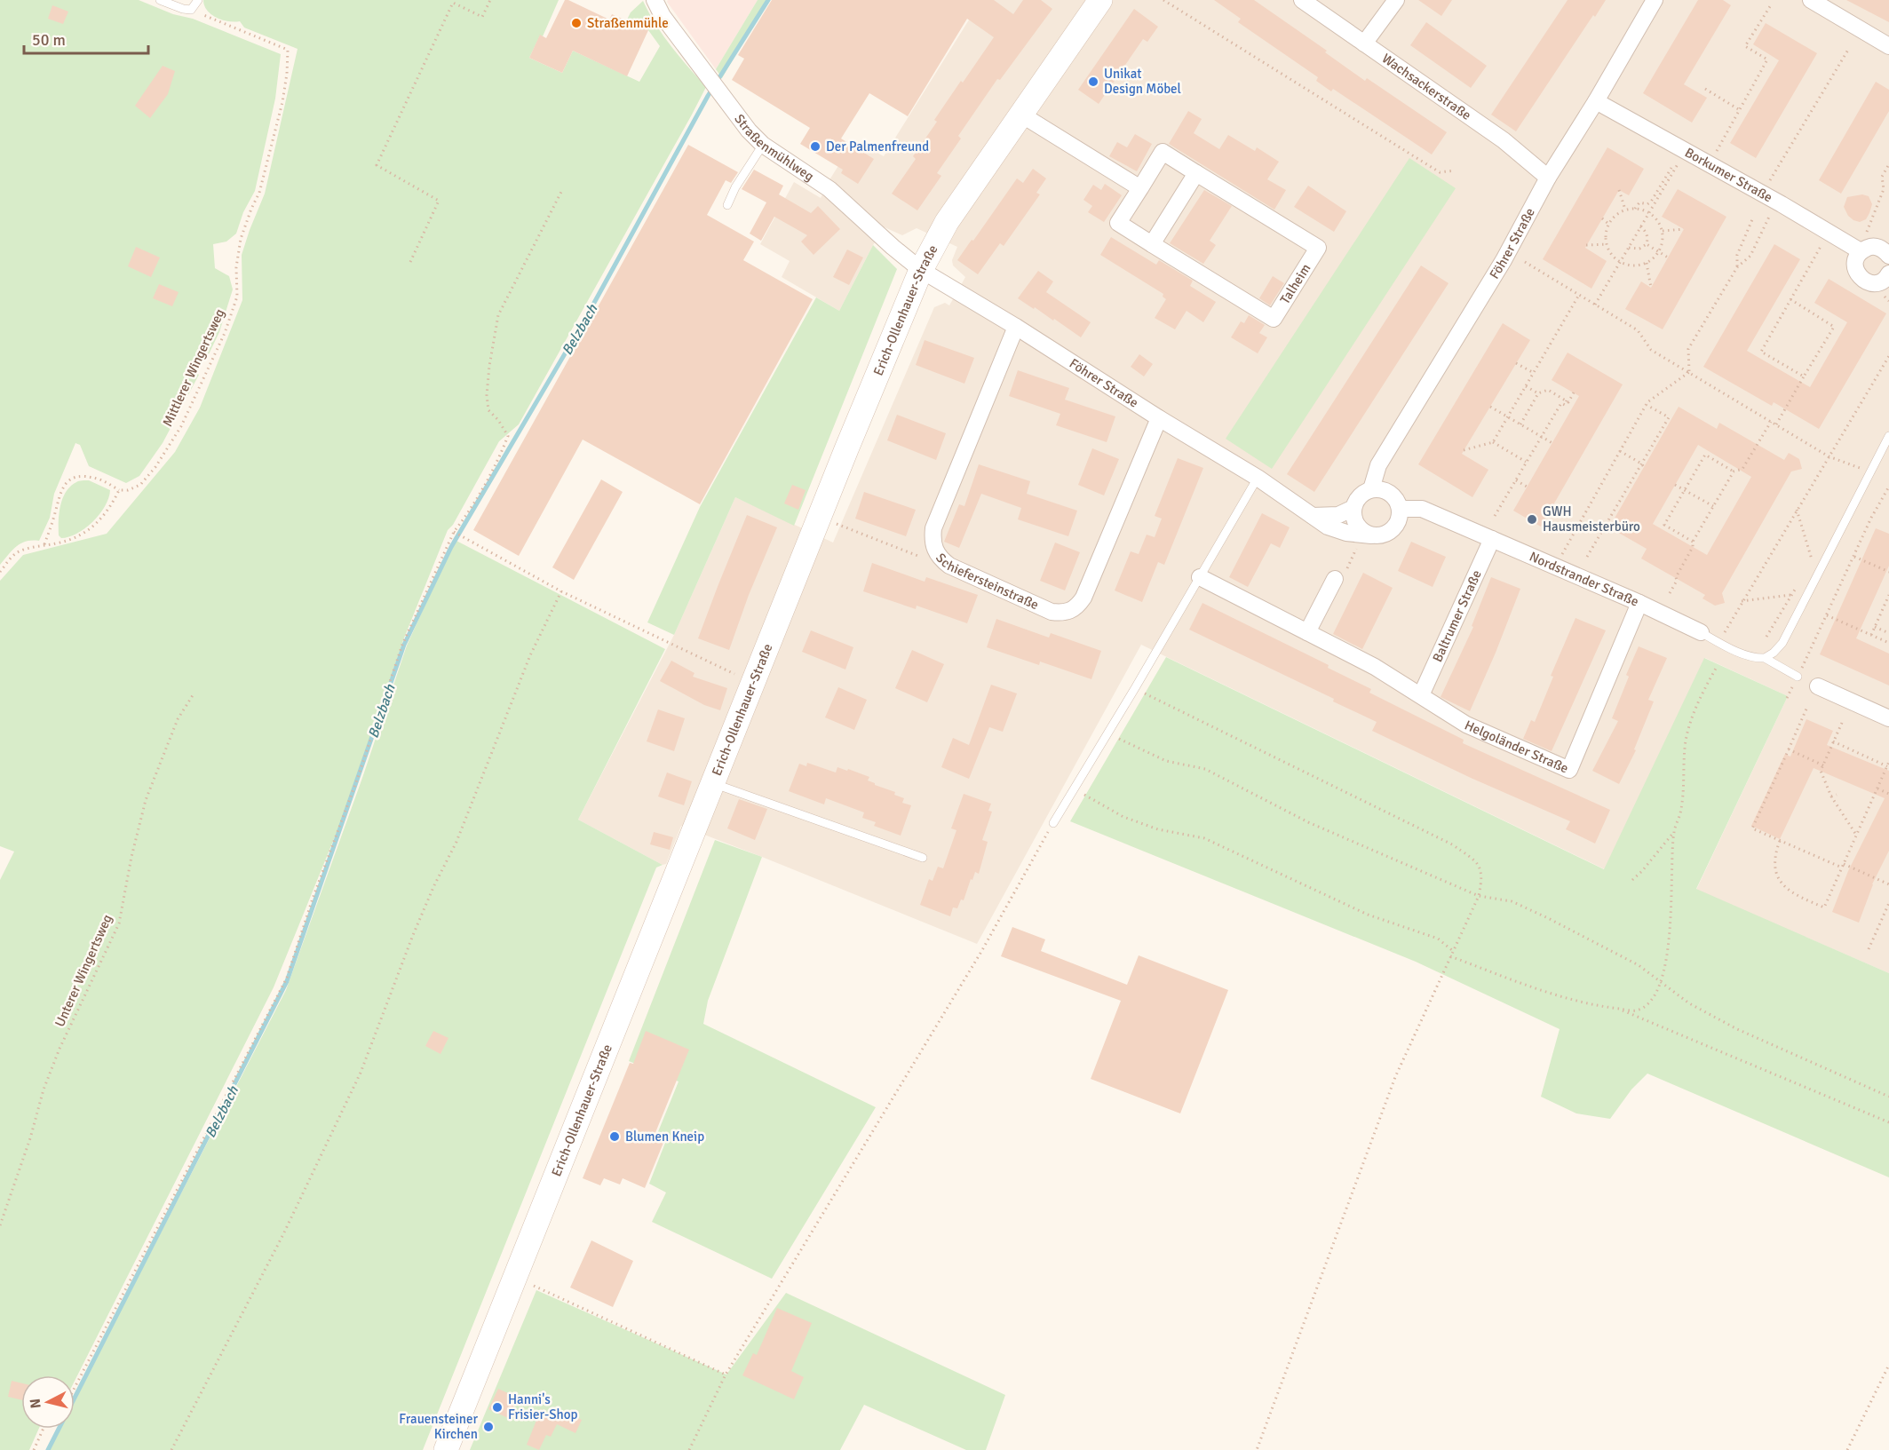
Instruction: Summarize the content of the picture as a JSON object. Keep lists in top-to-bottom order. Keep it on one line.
{"streets":{"street":["Wachsackerstraße","Straßenmühlweg","Borkumer Straße","Föhrer Straße","Talheim","Erich-Ollenhauer-Straße","Nordstrander Straße","Schiefersteinstraße","Baltrumer Straße","Helgoländer Straße"],"path":["Mittlerer Wingertsweg","Unterer Wingertsweg"]},"crossings":[["Wachsackerstraße","Föhrer Straße"],["Straßenmühlweg","Föhrer Straße"],["Straßenmühlweg","Erich-Ollenhauer-Straße"],["Borkumer Straße","Föhrer Straße"],["Föhrer Straße","Erich-Ollenhauer-Straße"],["Föhrer Straße","Nordstrander Straße"],["Föhrer Straße","Schiefersteinstraße"],["Nordstrander Straße","Baltrumer Straße"],["Nordstrander Straße","Helgoländer Straße"],["Baltrumer Straße","Helgoländer Straße"]],"water":["Belzbach"],"places":["Straßenmühle","Unikat Design Möbel","Der Palmenfreund","GWH Hausmeisterbüro","Blumen Kneip","Hanni's Frisier-Shop","Frauensteiner Kirchen"],"scale_bar":"50 m","north":"left"}
